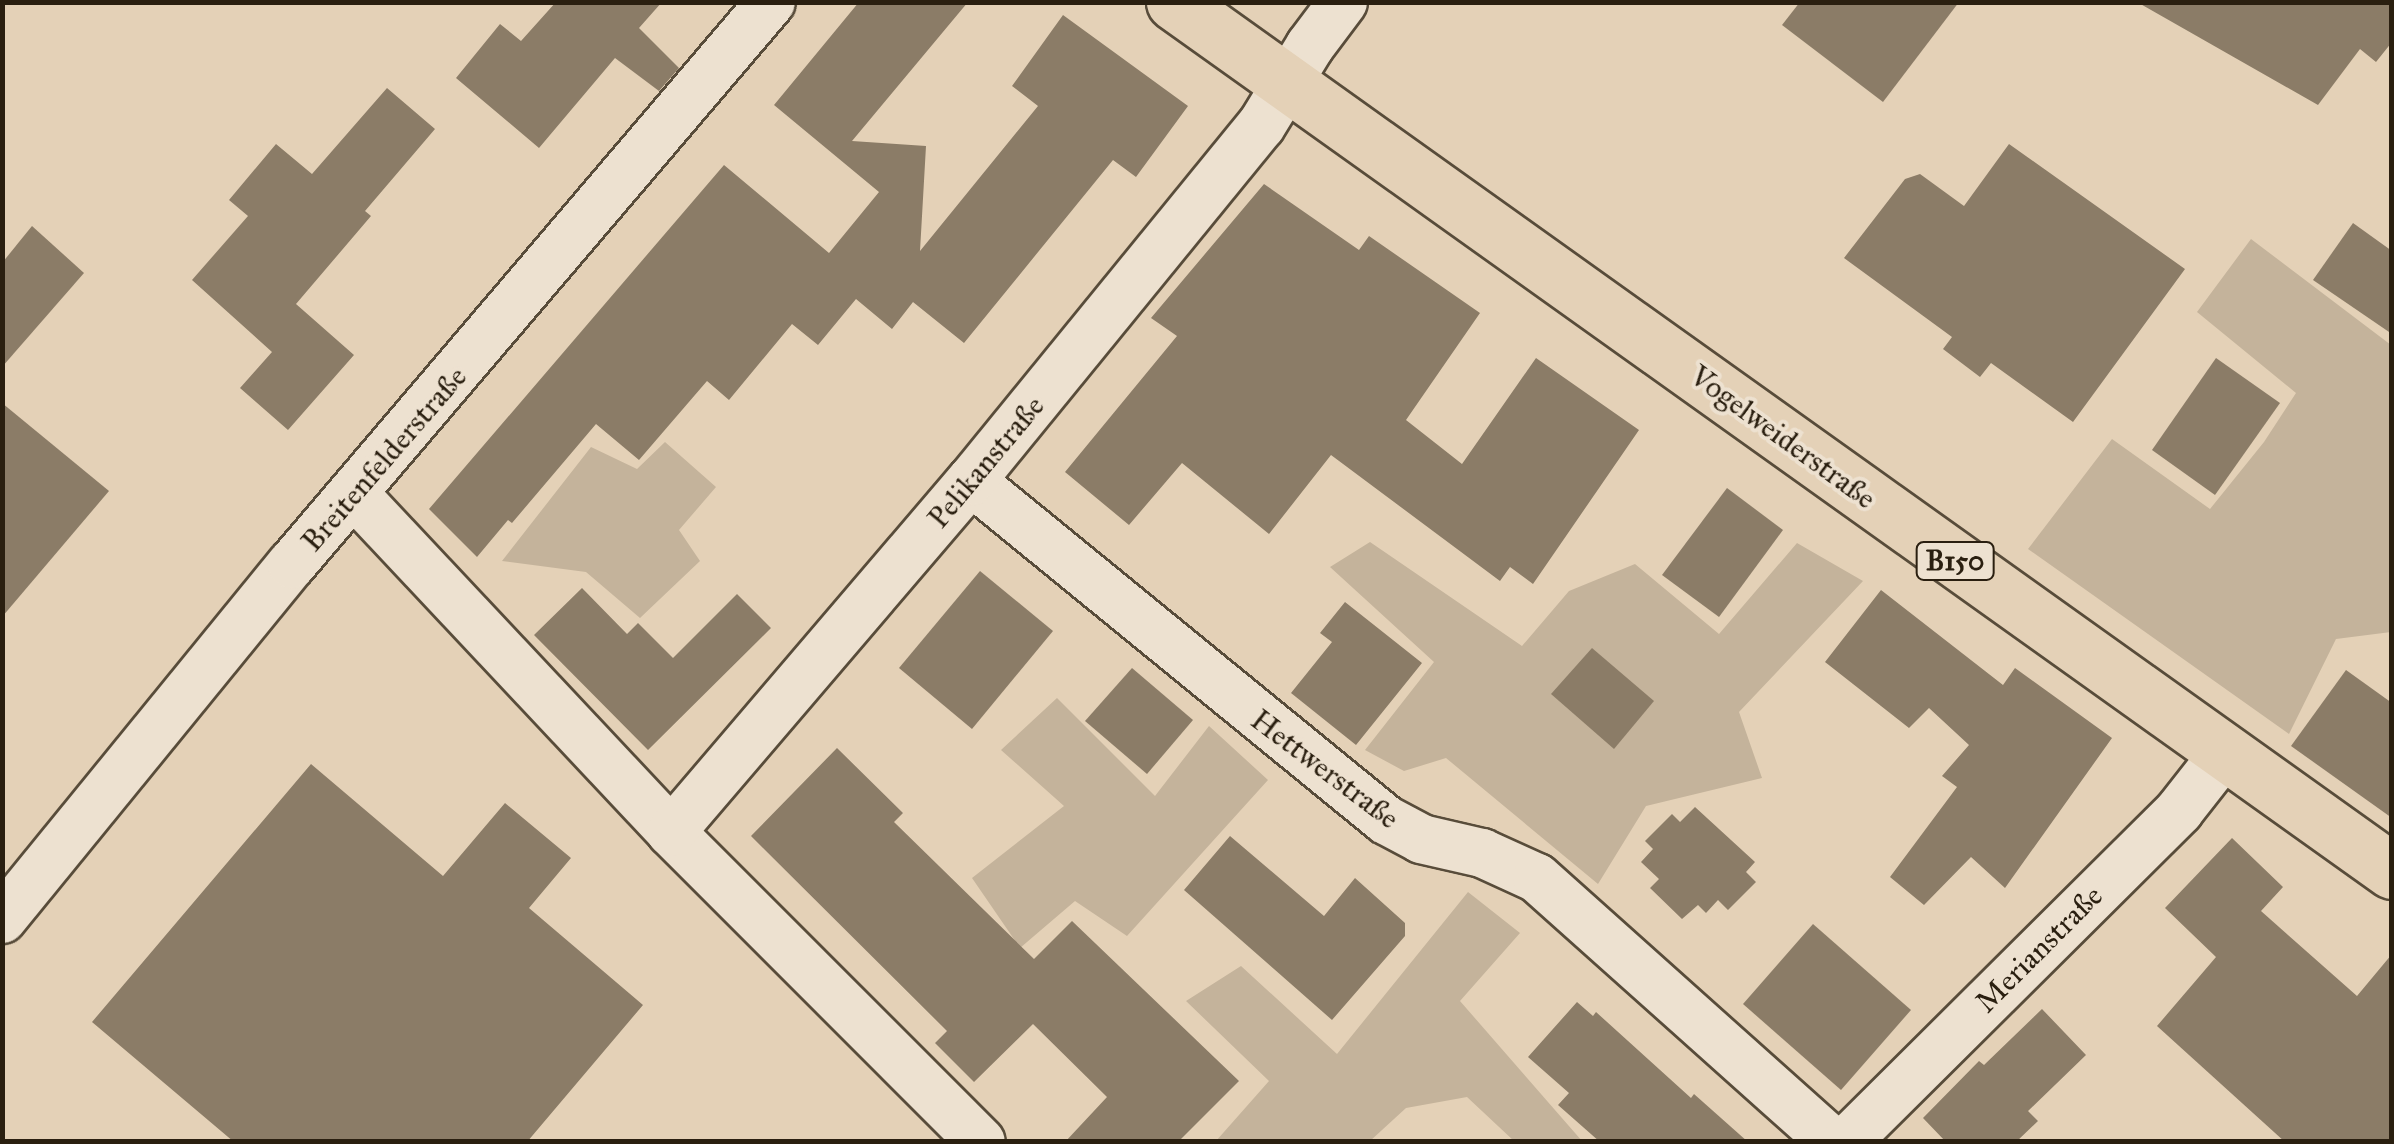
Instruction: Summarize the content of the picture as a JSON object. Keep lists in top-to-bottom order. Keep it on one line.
{"streets":{"main road":["Vogelweiderstraße","B150"],"street":["Breitenfelderstraße","Pelikanstraße","Hettwerstraße","Merianstraße"]},"crossings":[["Vogelweiderstraße","Pelikanstraße"],["Vogelweiderstraße","Merianstraße"],["Pelikanstraße","Hettwerstraße"]]}
